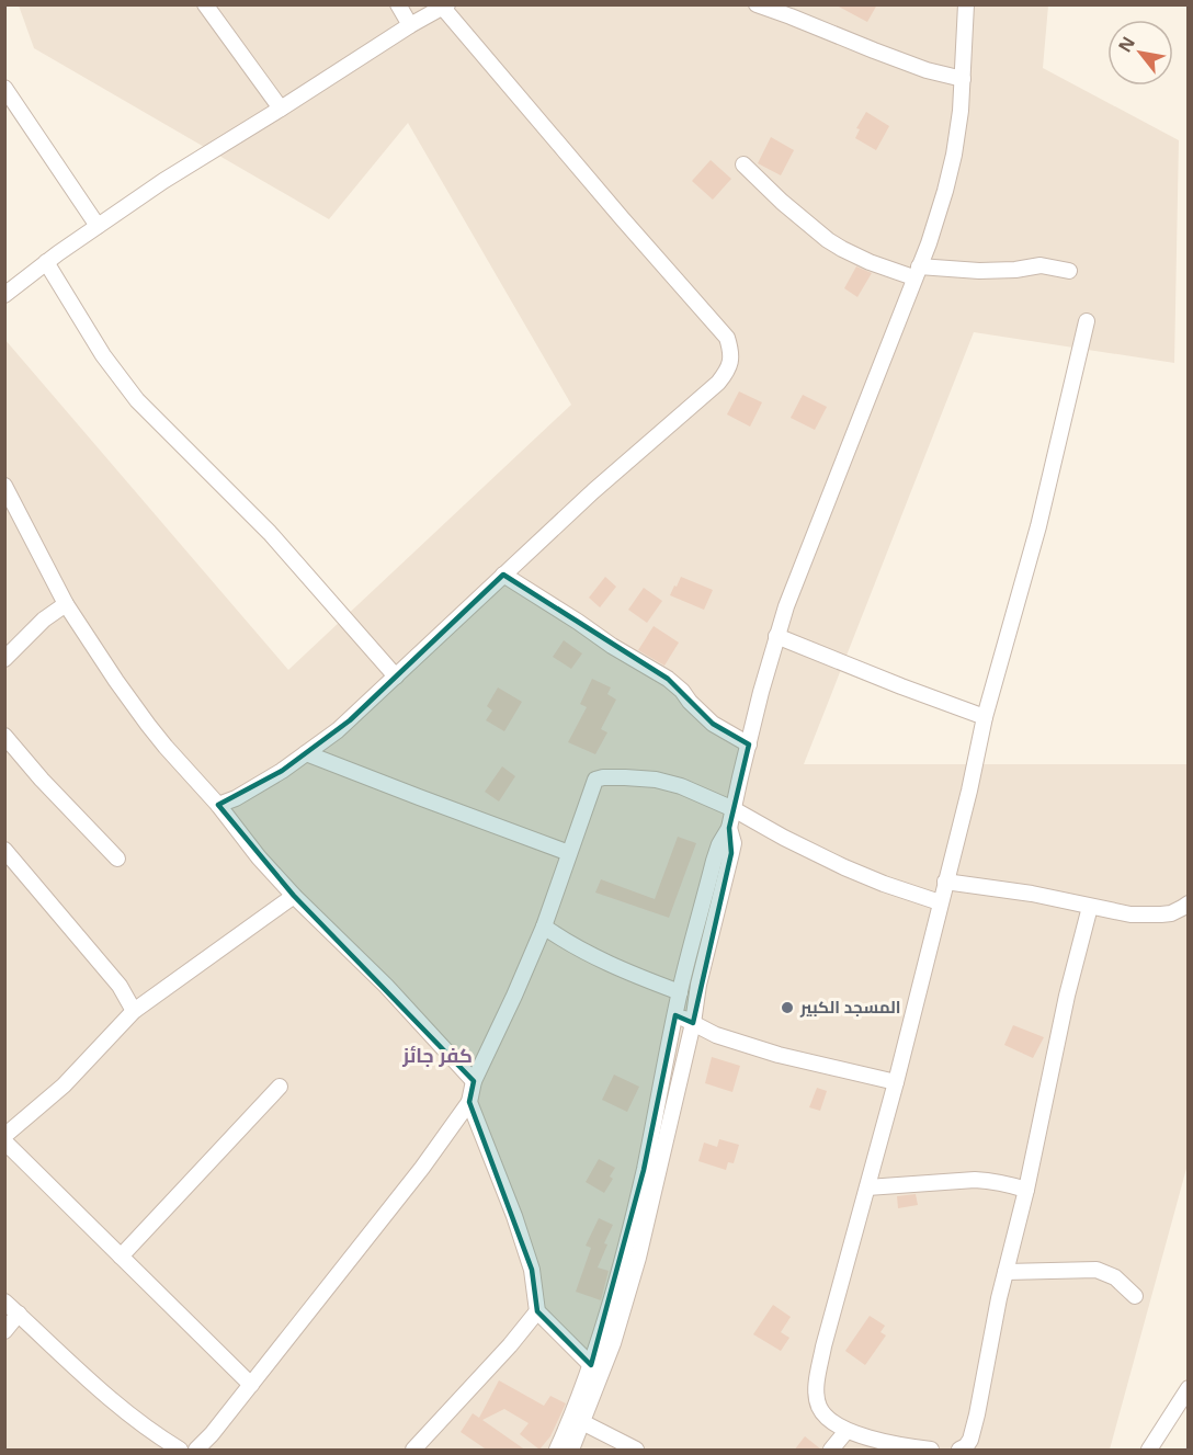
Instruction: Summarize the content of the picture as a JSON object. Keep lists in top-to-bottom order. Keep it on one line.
{"districts":["كفر جائز"],"places":["المسجد الكبير"],"north":"top left"}
